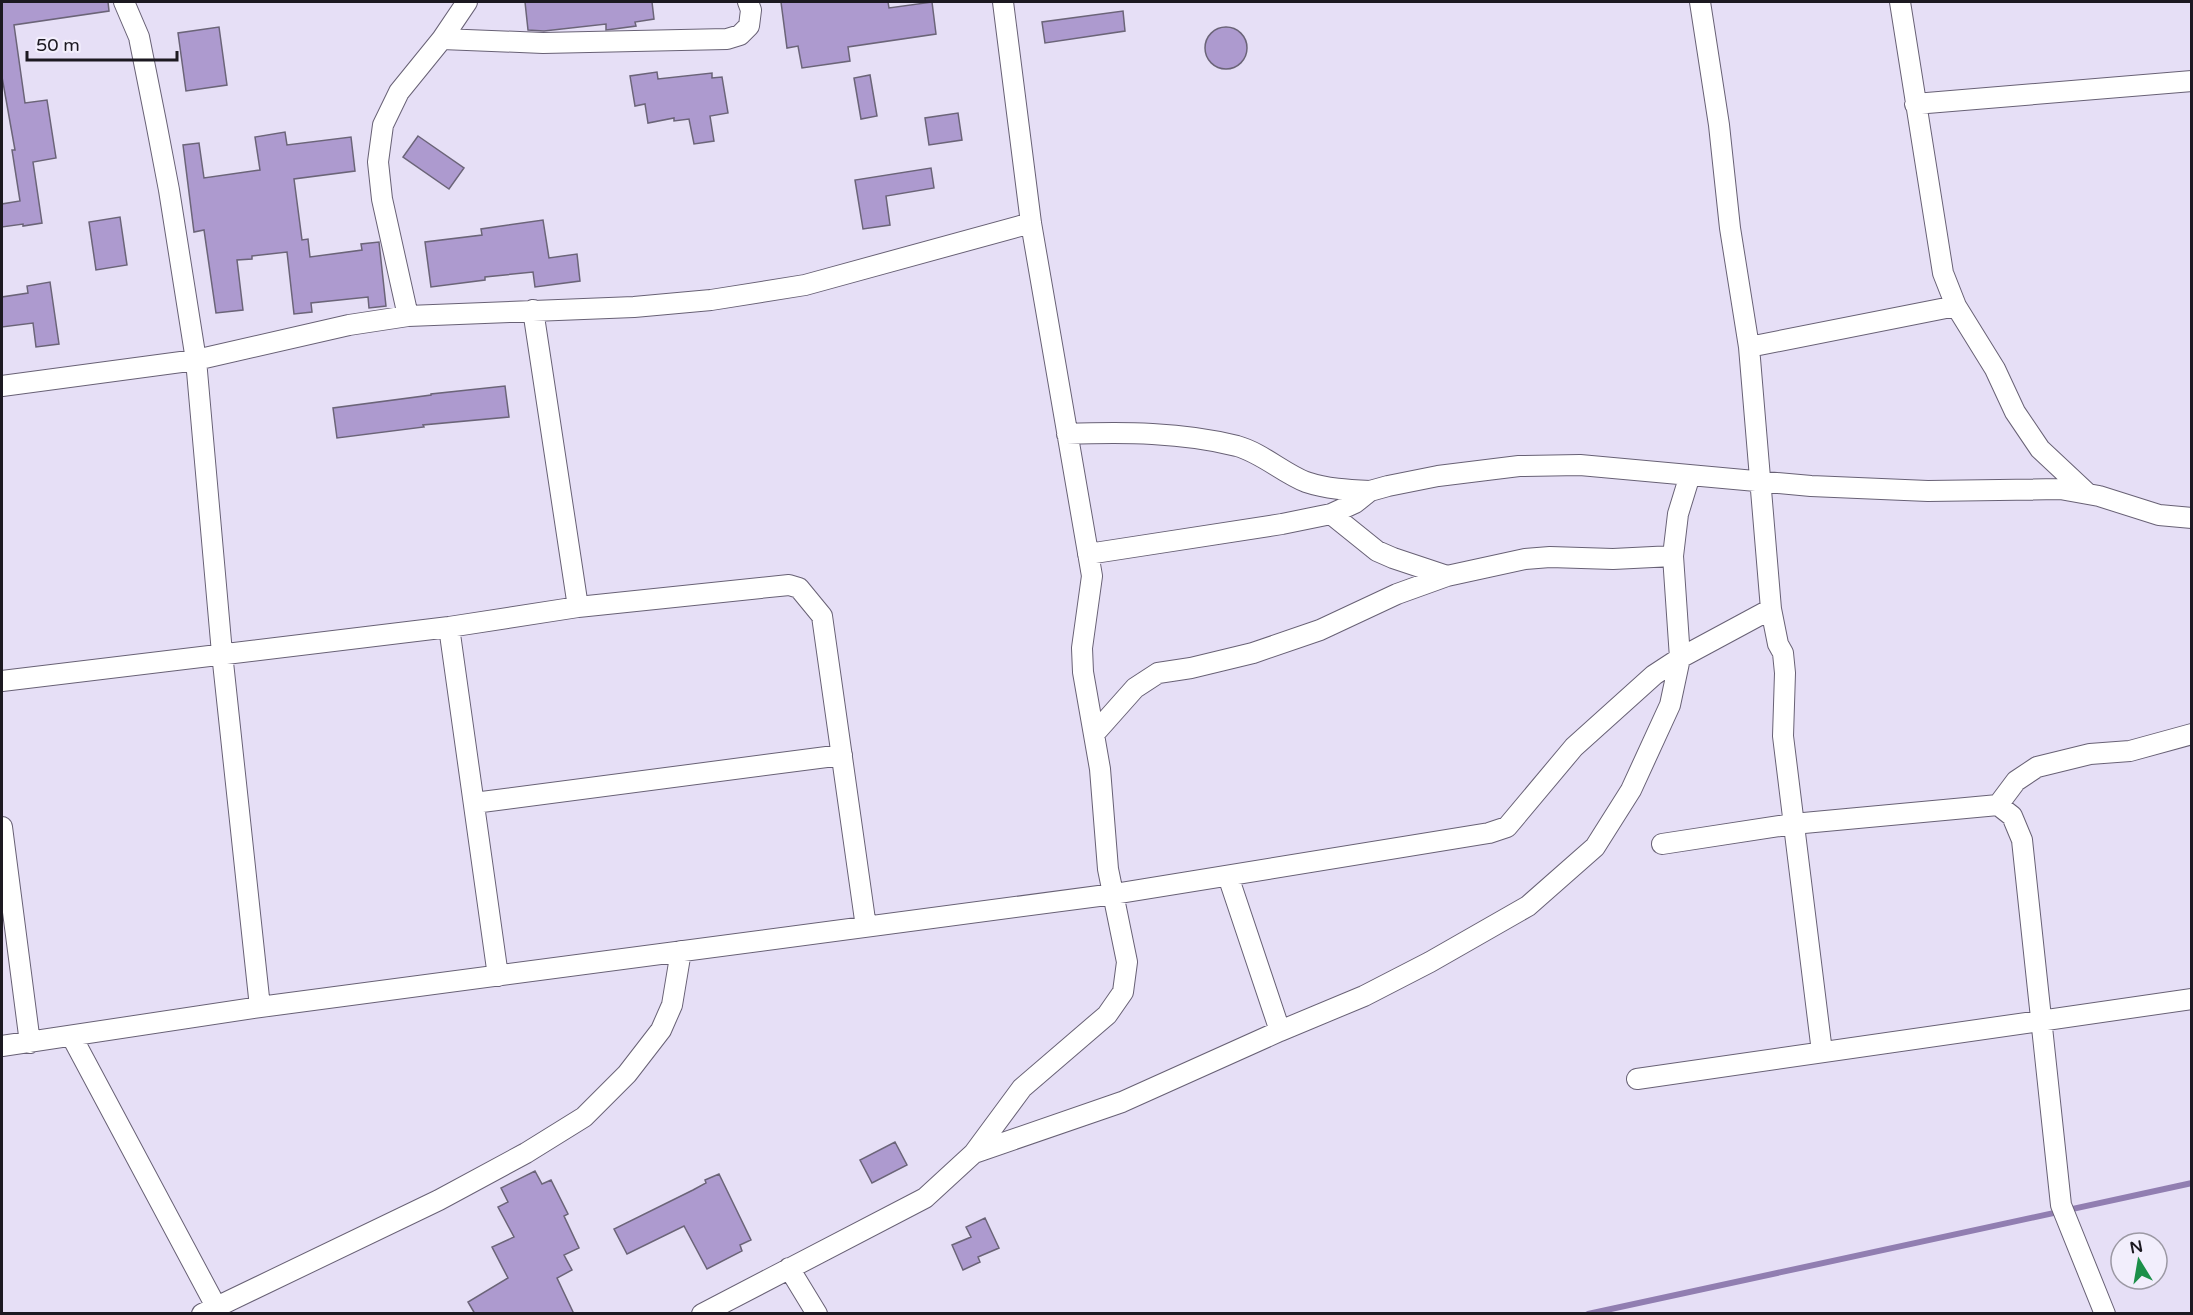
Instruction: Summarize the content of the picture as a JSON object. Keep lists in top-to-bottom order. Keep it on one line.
{"scale_bar":"50 m","north":"top"}
